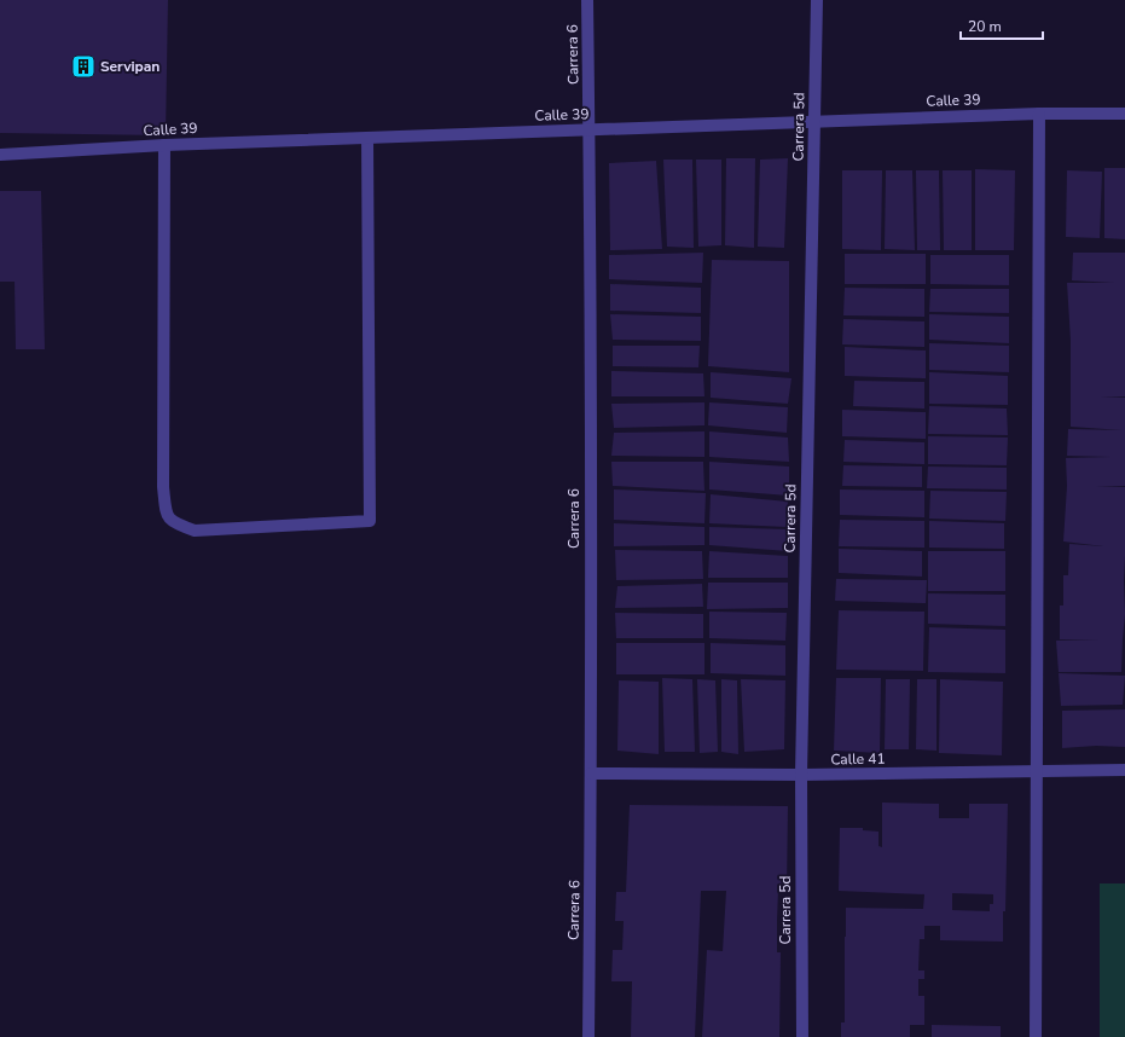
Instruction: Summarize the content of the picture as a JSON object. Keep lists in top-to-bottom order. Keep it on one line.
{"streets":{"street":["Carrera 6","Calle 39","Carrera 5d","Calle 41"]},"crossings":[["Carrera 6","Calle 39"],["Carrera 6","Calle 41"],["Calle 39","Carrera 5d"],["Carrera 5d","Calle 41"]],"places":{"building":["Servipan"]},"scale_bar":"20 m"}
